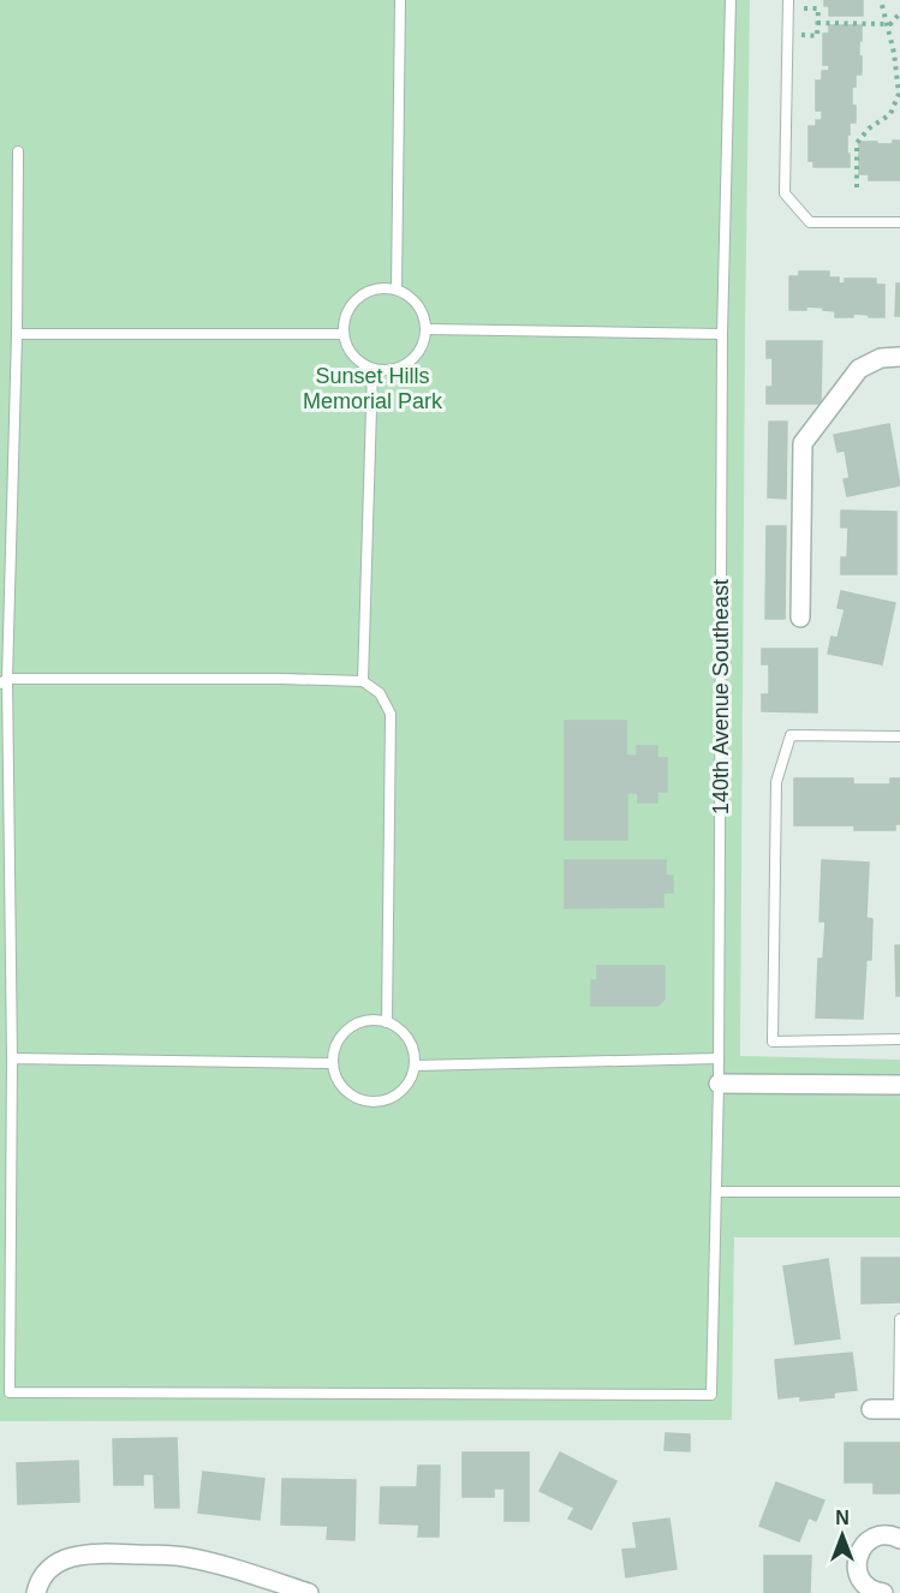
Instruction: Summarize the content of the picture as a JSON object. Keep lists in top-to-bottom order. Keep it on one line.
{"streets":{"lane":["140th Avenue Southeast"]},"parks":["Sunset Hills Memorial Park"],"north":"top"}
